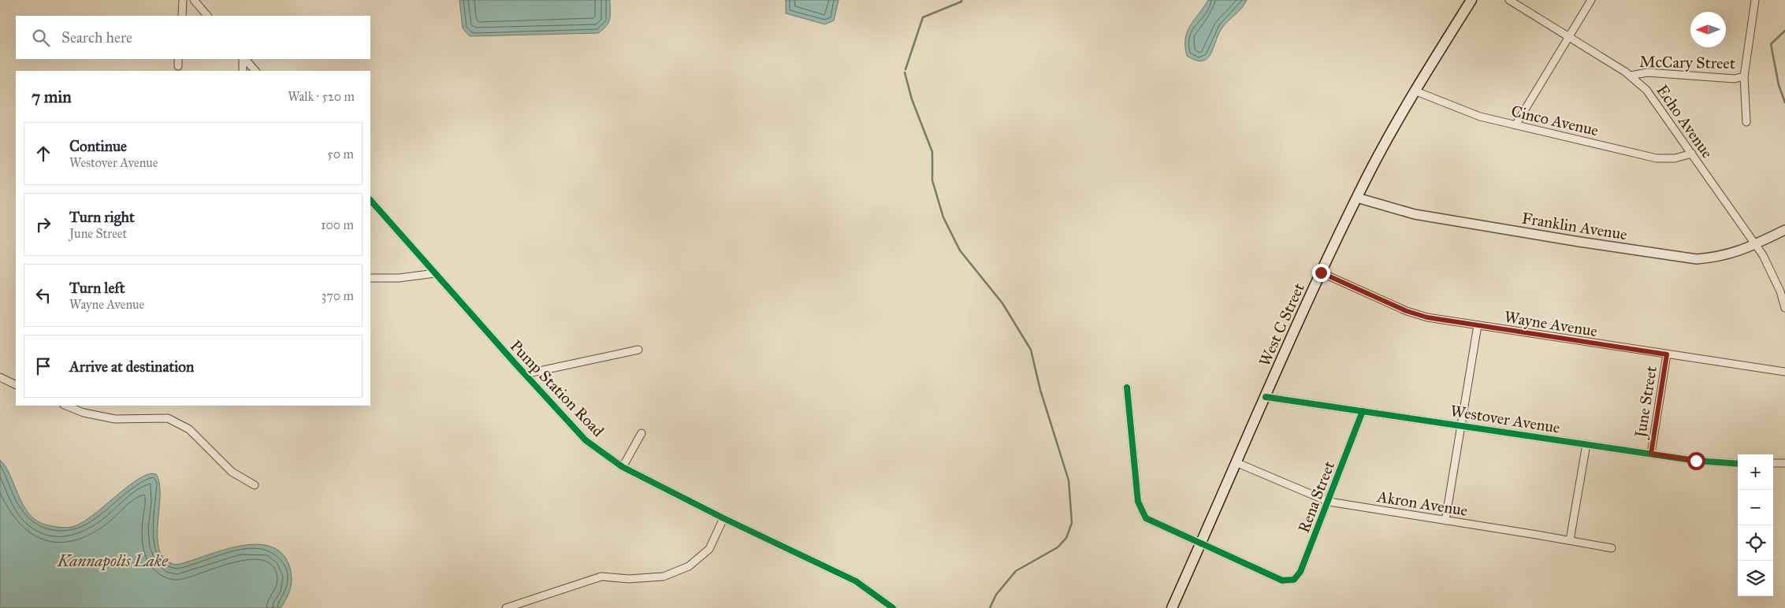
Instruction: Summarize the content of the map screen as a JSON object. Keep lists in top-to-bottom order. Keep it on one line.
{"streets":{"main road":["West C Street"],"street":["McCary Street","Cinco Avenue","Echo Avenue","Franklin Avenue","Wayne Avenue","Pump Station Road","June Street","Westover Avenue","Rena Street","Akron Avenue"]},"crossings":[["McCary Street","Echo Avenue"],["Cinco Avenue","Echo Avenue"],["Cinco Avenue","West C Street"],["Echo Avenue","Franklin Avenue"],["Franklin Avenue","West C Street"],["Wayne Avenue","West C Street"],["Wayne Avenue","June Street"],["West C Street","Westover Avenue"],["West C Street","Rena Street"],["West C Street","Akron Avenue"],["June Street","Westover Avenue"],["Westover Avenue","Rena Street"],["Rena Street","Akron Avenue"]],"water":["Kannapolis Lake"],"north":"left","page":{"search":"Search here","heading":["7 min","Walk · 520 m"],"list":[["Continue","Westover Avenue","50 m"],["Turn right","June Street","100 m"],["Turn left","Wayne Avenue","370 m"],"Arrive at destination"],"map_buttons":["+","−"]}}
